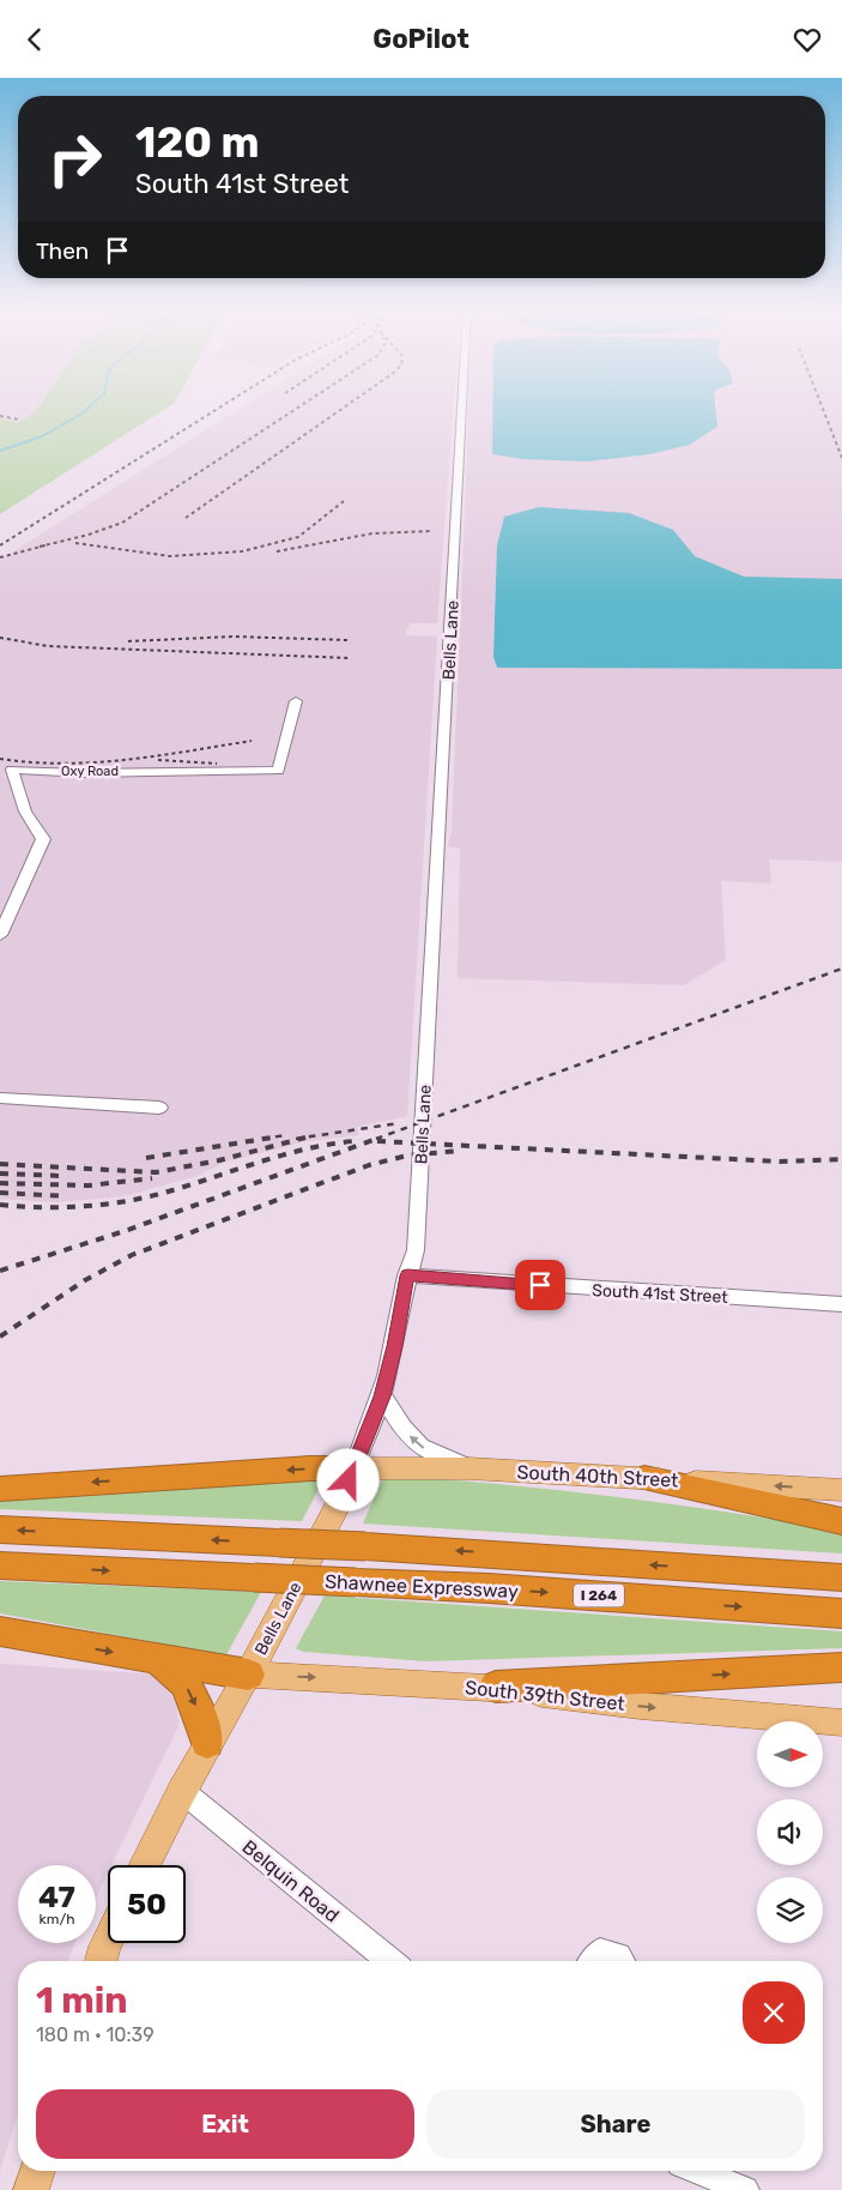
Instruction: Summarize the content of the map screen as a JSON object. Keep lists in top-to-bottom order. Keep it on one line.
{"streets":{"highway":["Shawnee Expressway","I 264"],"main road":["Bells Lane","South 40th Street","South 39th Street"],"street":["Oxy Road","South 41st Street","Belquin Road"]},"crossings":[["Bells Lane","South 41st Street"],["Bells Lane","South 40th Street"],["Bells Lane","South 39th Street"],["Bells Lane","Belquin Road"]],"one_way":["South 40th Street","South 39th Street"],"north":"right","page":{"header":"GoPilot","turn":["120 m","South 41st Street"],"then":"Then","speed":"47 km/h","limit":"50","heading":["1 min","180 m · 10:39"],"buttons":["Exit","Share"]}}
